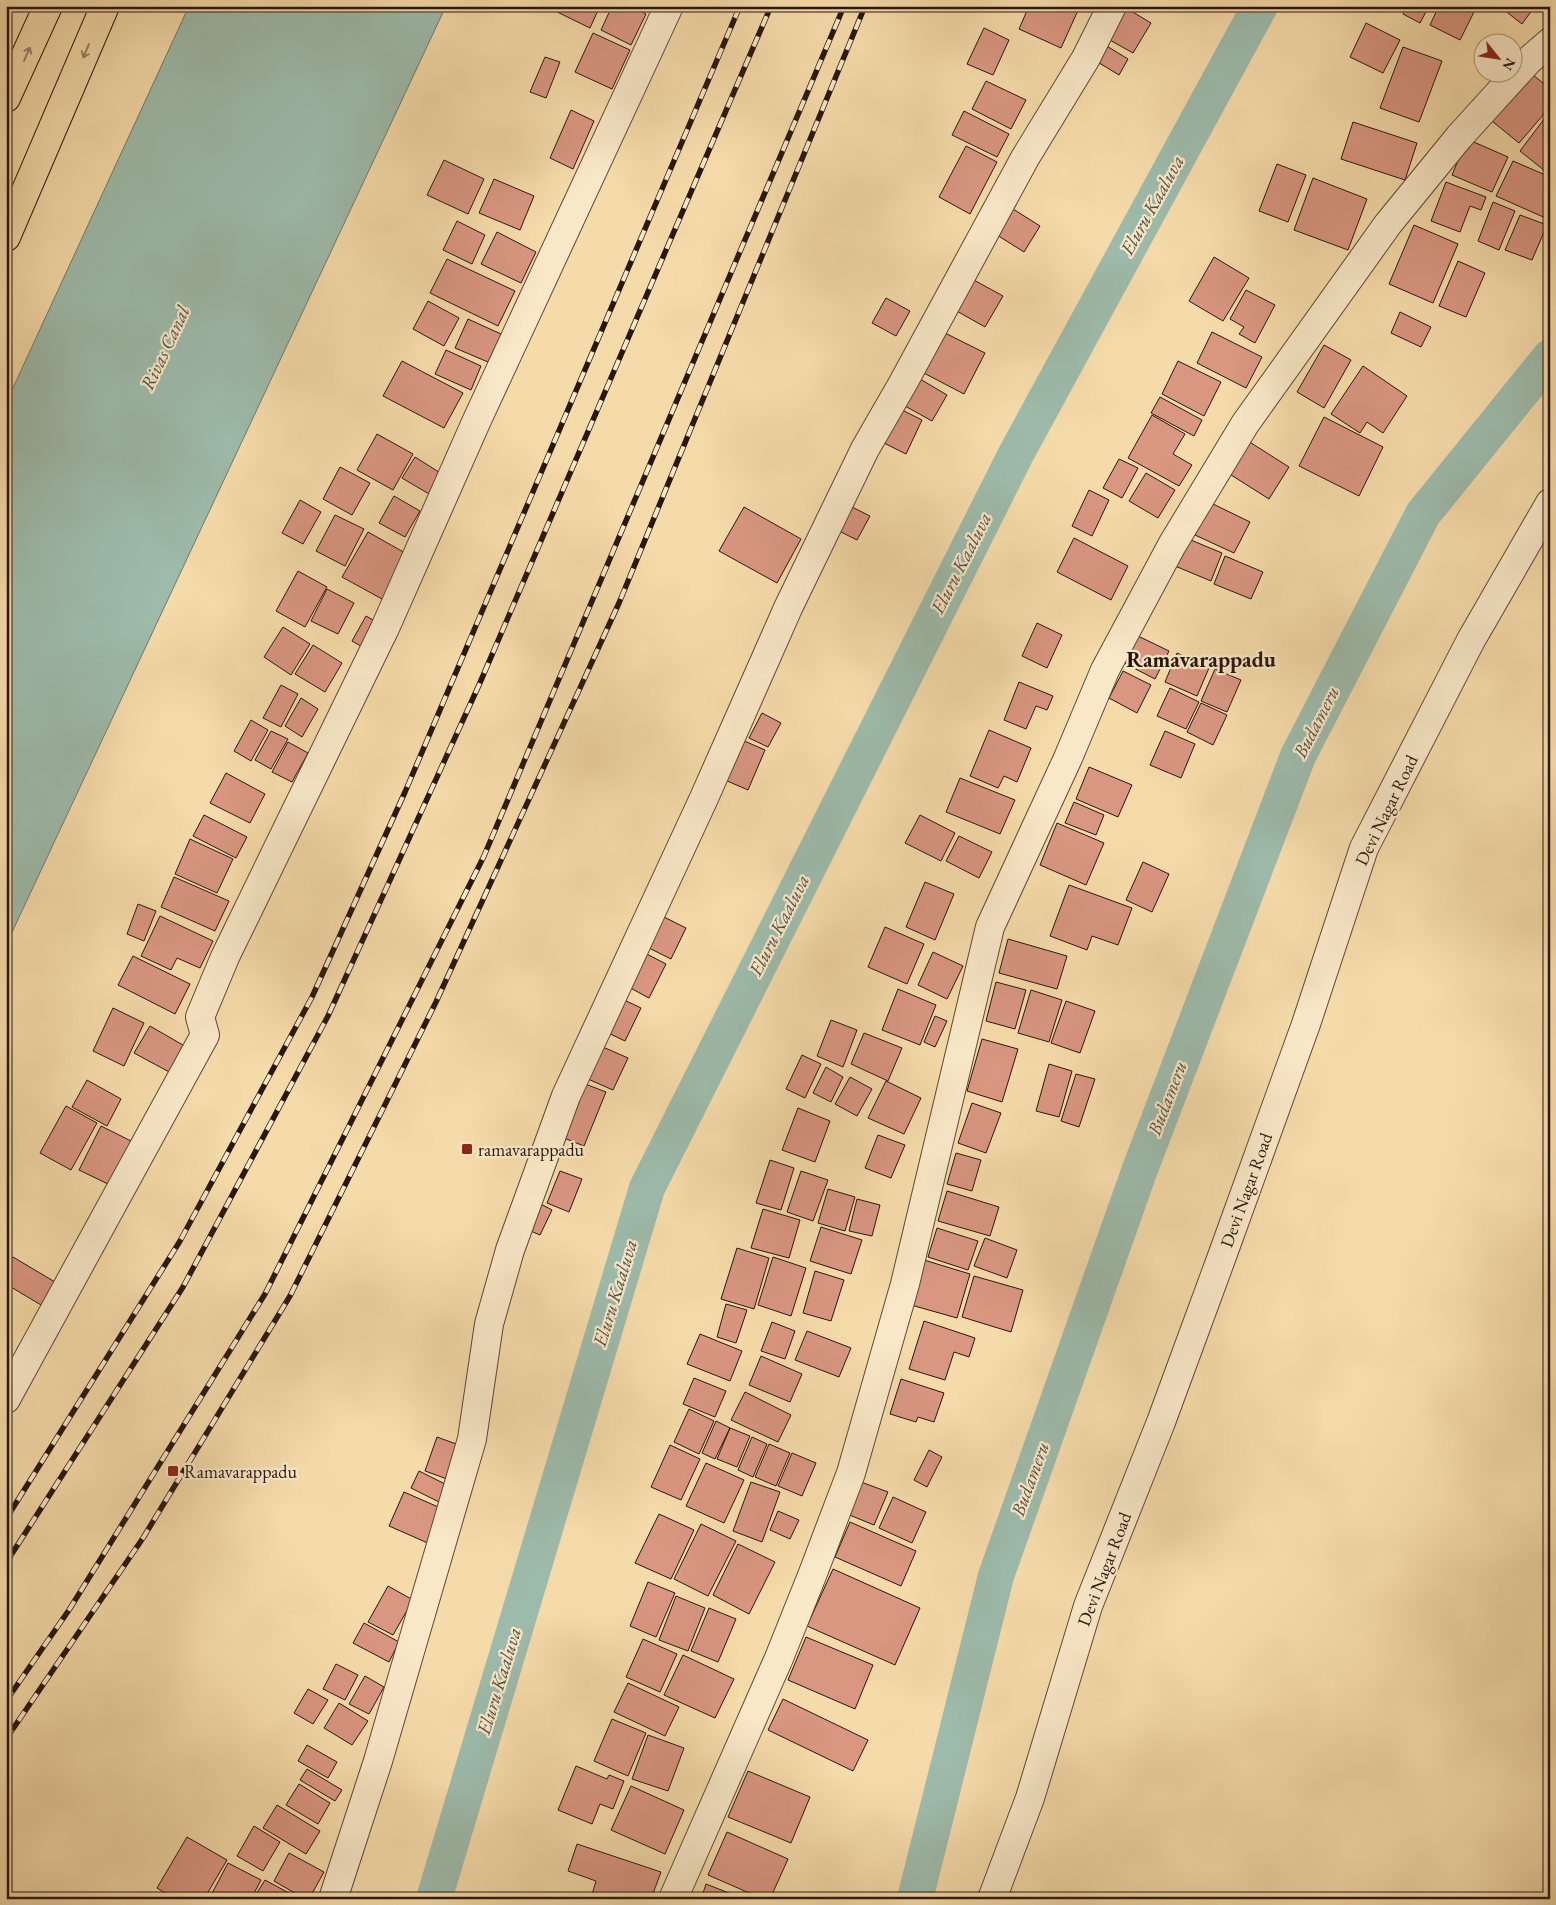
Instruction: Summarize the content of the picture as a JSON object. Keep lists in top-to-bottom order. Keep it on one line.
{"streets":{"street":["Devi Nagar Road"]},"districts":["Ramavarappadu"],"water":["Eluru Kaaluva","Rivas Canal","Budameru"],"places":{"transit":["ramavarappadu","Ramavarappadu"]},"north":"bottom right"}
